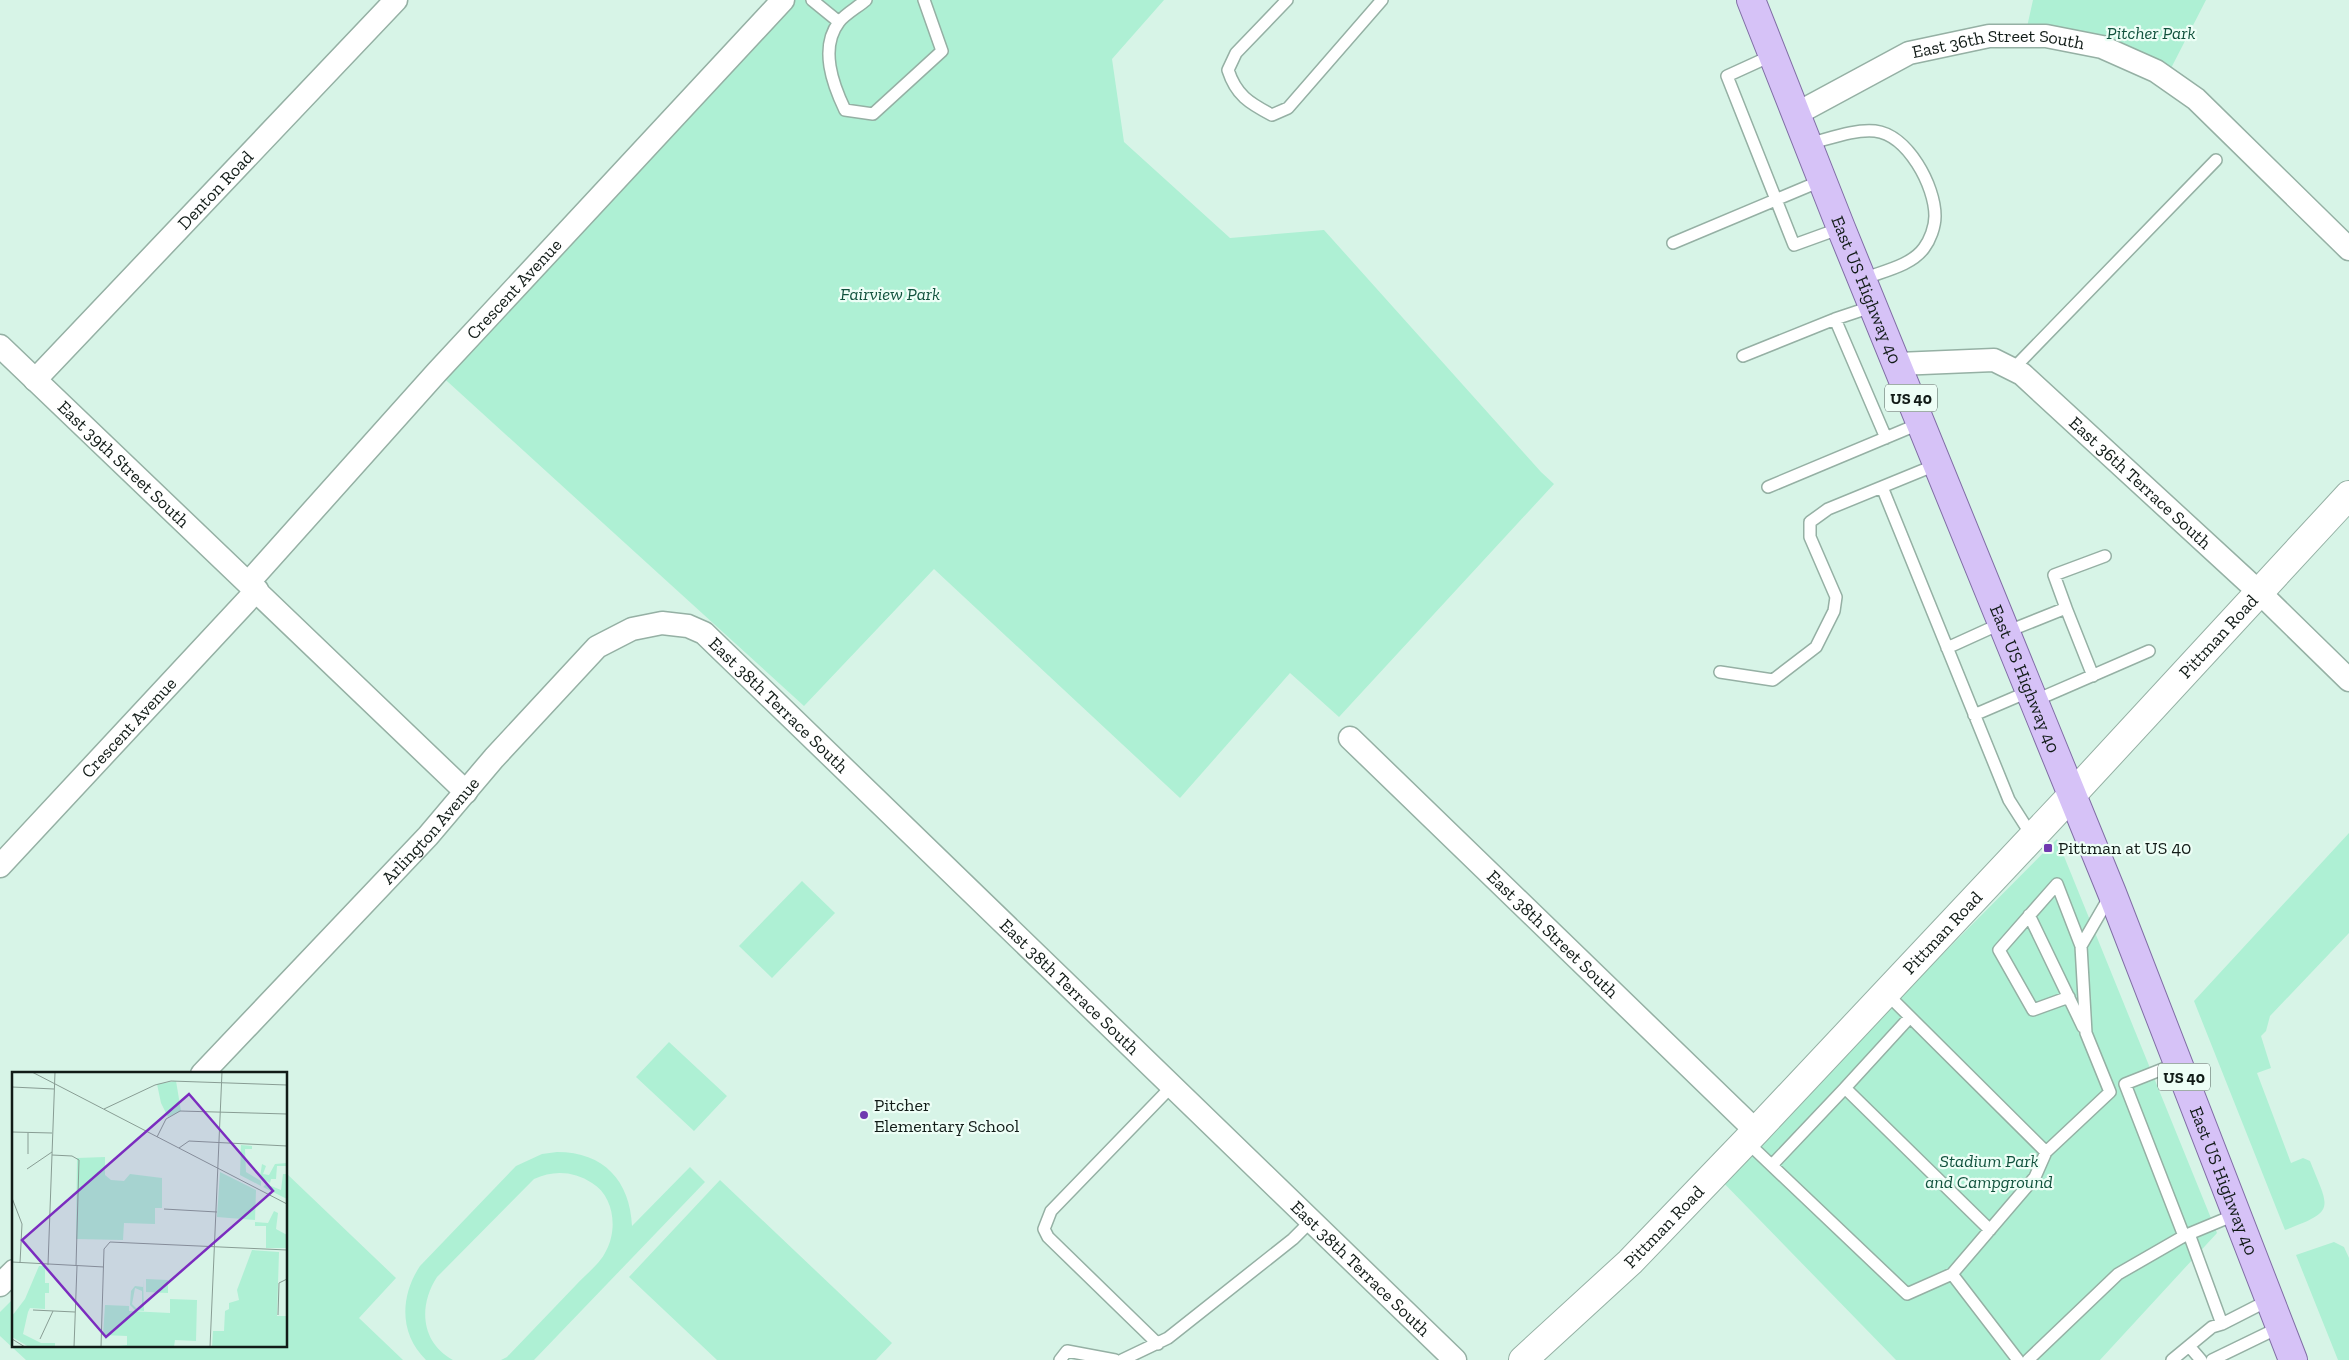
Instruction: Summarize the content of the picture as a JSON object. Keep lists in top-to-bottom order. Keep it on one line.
{"streets":{"main road":["East US Highway 40","US 40"],"street":["East 36th Street South","Denton Road","Crescent Avenue","East 39th Street South","East 36th Terrace South","Pittman Road","East 38th Terrace South","Arlington Avenue","East 38th Street South"]},"crossings":[["East 36th Street South","East US Highway 40"],["Denton Road","East 39th Street South"],["Crescent Avenue","East 39th Street South"],["East US Highway 40","East 36th Terrace South"],["East US Highway 40","Pittman Road"],["East 39th Street South","Arlington Avenue"],["East 36th Terrace South","Pittman Road"],["Pittman Road","East 38th Street South"],["East 38th Terrace South","Arlington Avenue"]],"parks":["Pitcher Park","Fairview Park","Stadium Park and Campground"],"places":{"transit":["Pittman at US 40"],"other":["Pitcher Elementary School"]}}
